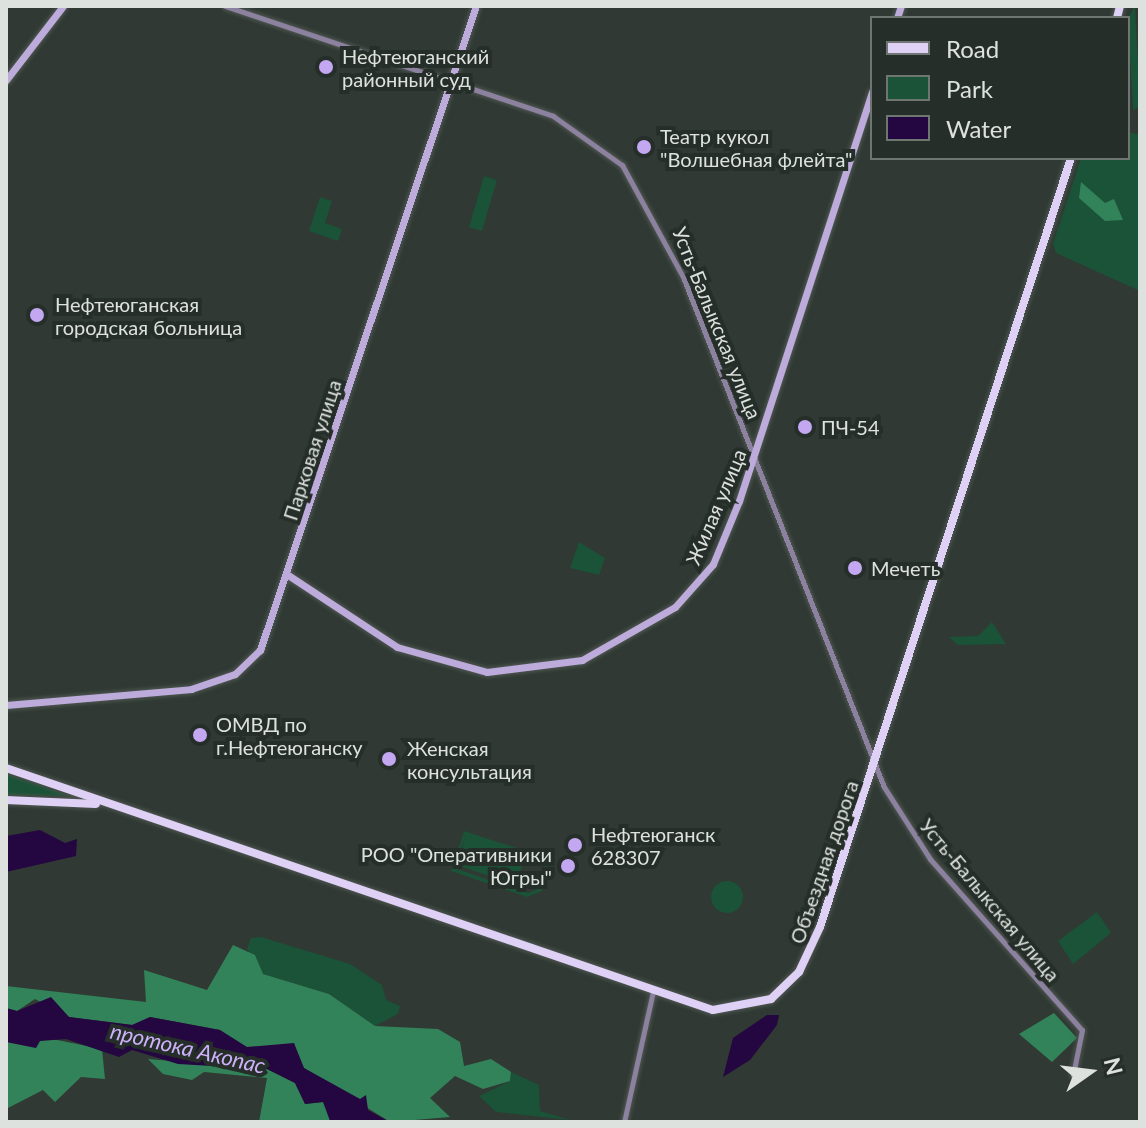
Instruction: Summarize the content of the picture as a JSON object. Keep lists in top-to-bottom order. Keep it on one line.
{"streets":{"main road":["Парковая улица","Жилая улица","Объездная дорога"],"street":["Усть-Балыкская улица"]},"crossings":[["Усть-Балыкская улица","Парковая улица"],["Усть-Балыкская улица","Жилая улица"],["Усть-Балыкская улица","Объездная дорога"],["Парковая улица","Жилая улица"]],"water":["протока Акопас"],"places":["Нефтеюганский районный суд","Театр кукол \"Волшебная флейта\"","Нефтеюганская городская больница","ПЧ-54","Мечеть","ОМВД по г.Нефтеюганску","Женская консультация","Нефтеюганск 628307","РОО \"Оперативники Югры\""],"legend":["Road","Park","Water"],"north":"right"}
